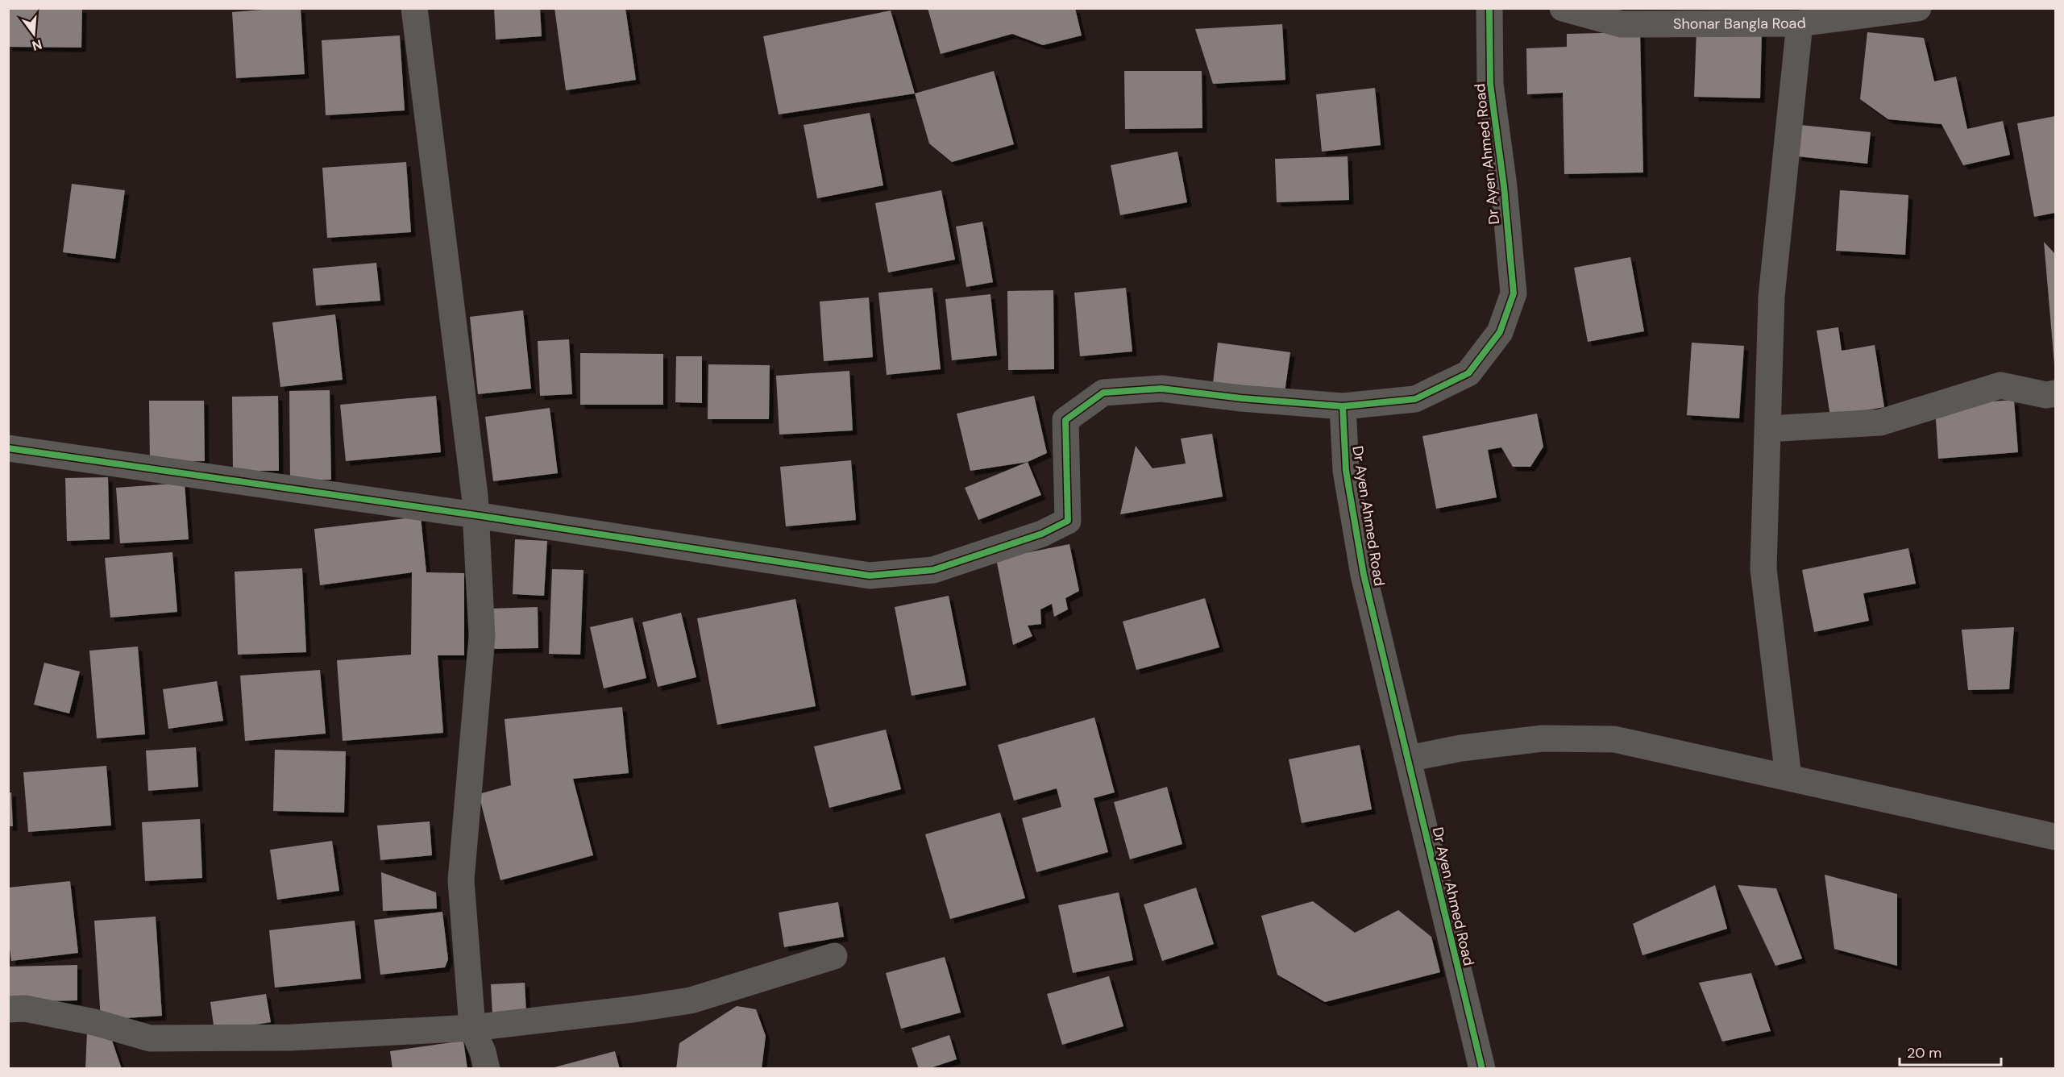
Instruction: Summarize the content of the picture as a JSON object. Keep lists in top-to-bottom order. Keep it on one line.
{"streets":{"street":["Shonar Bangla Road","Dr Ayen Ahmed Road"]},"scale_bar":"20 m","north":"bottom"}
